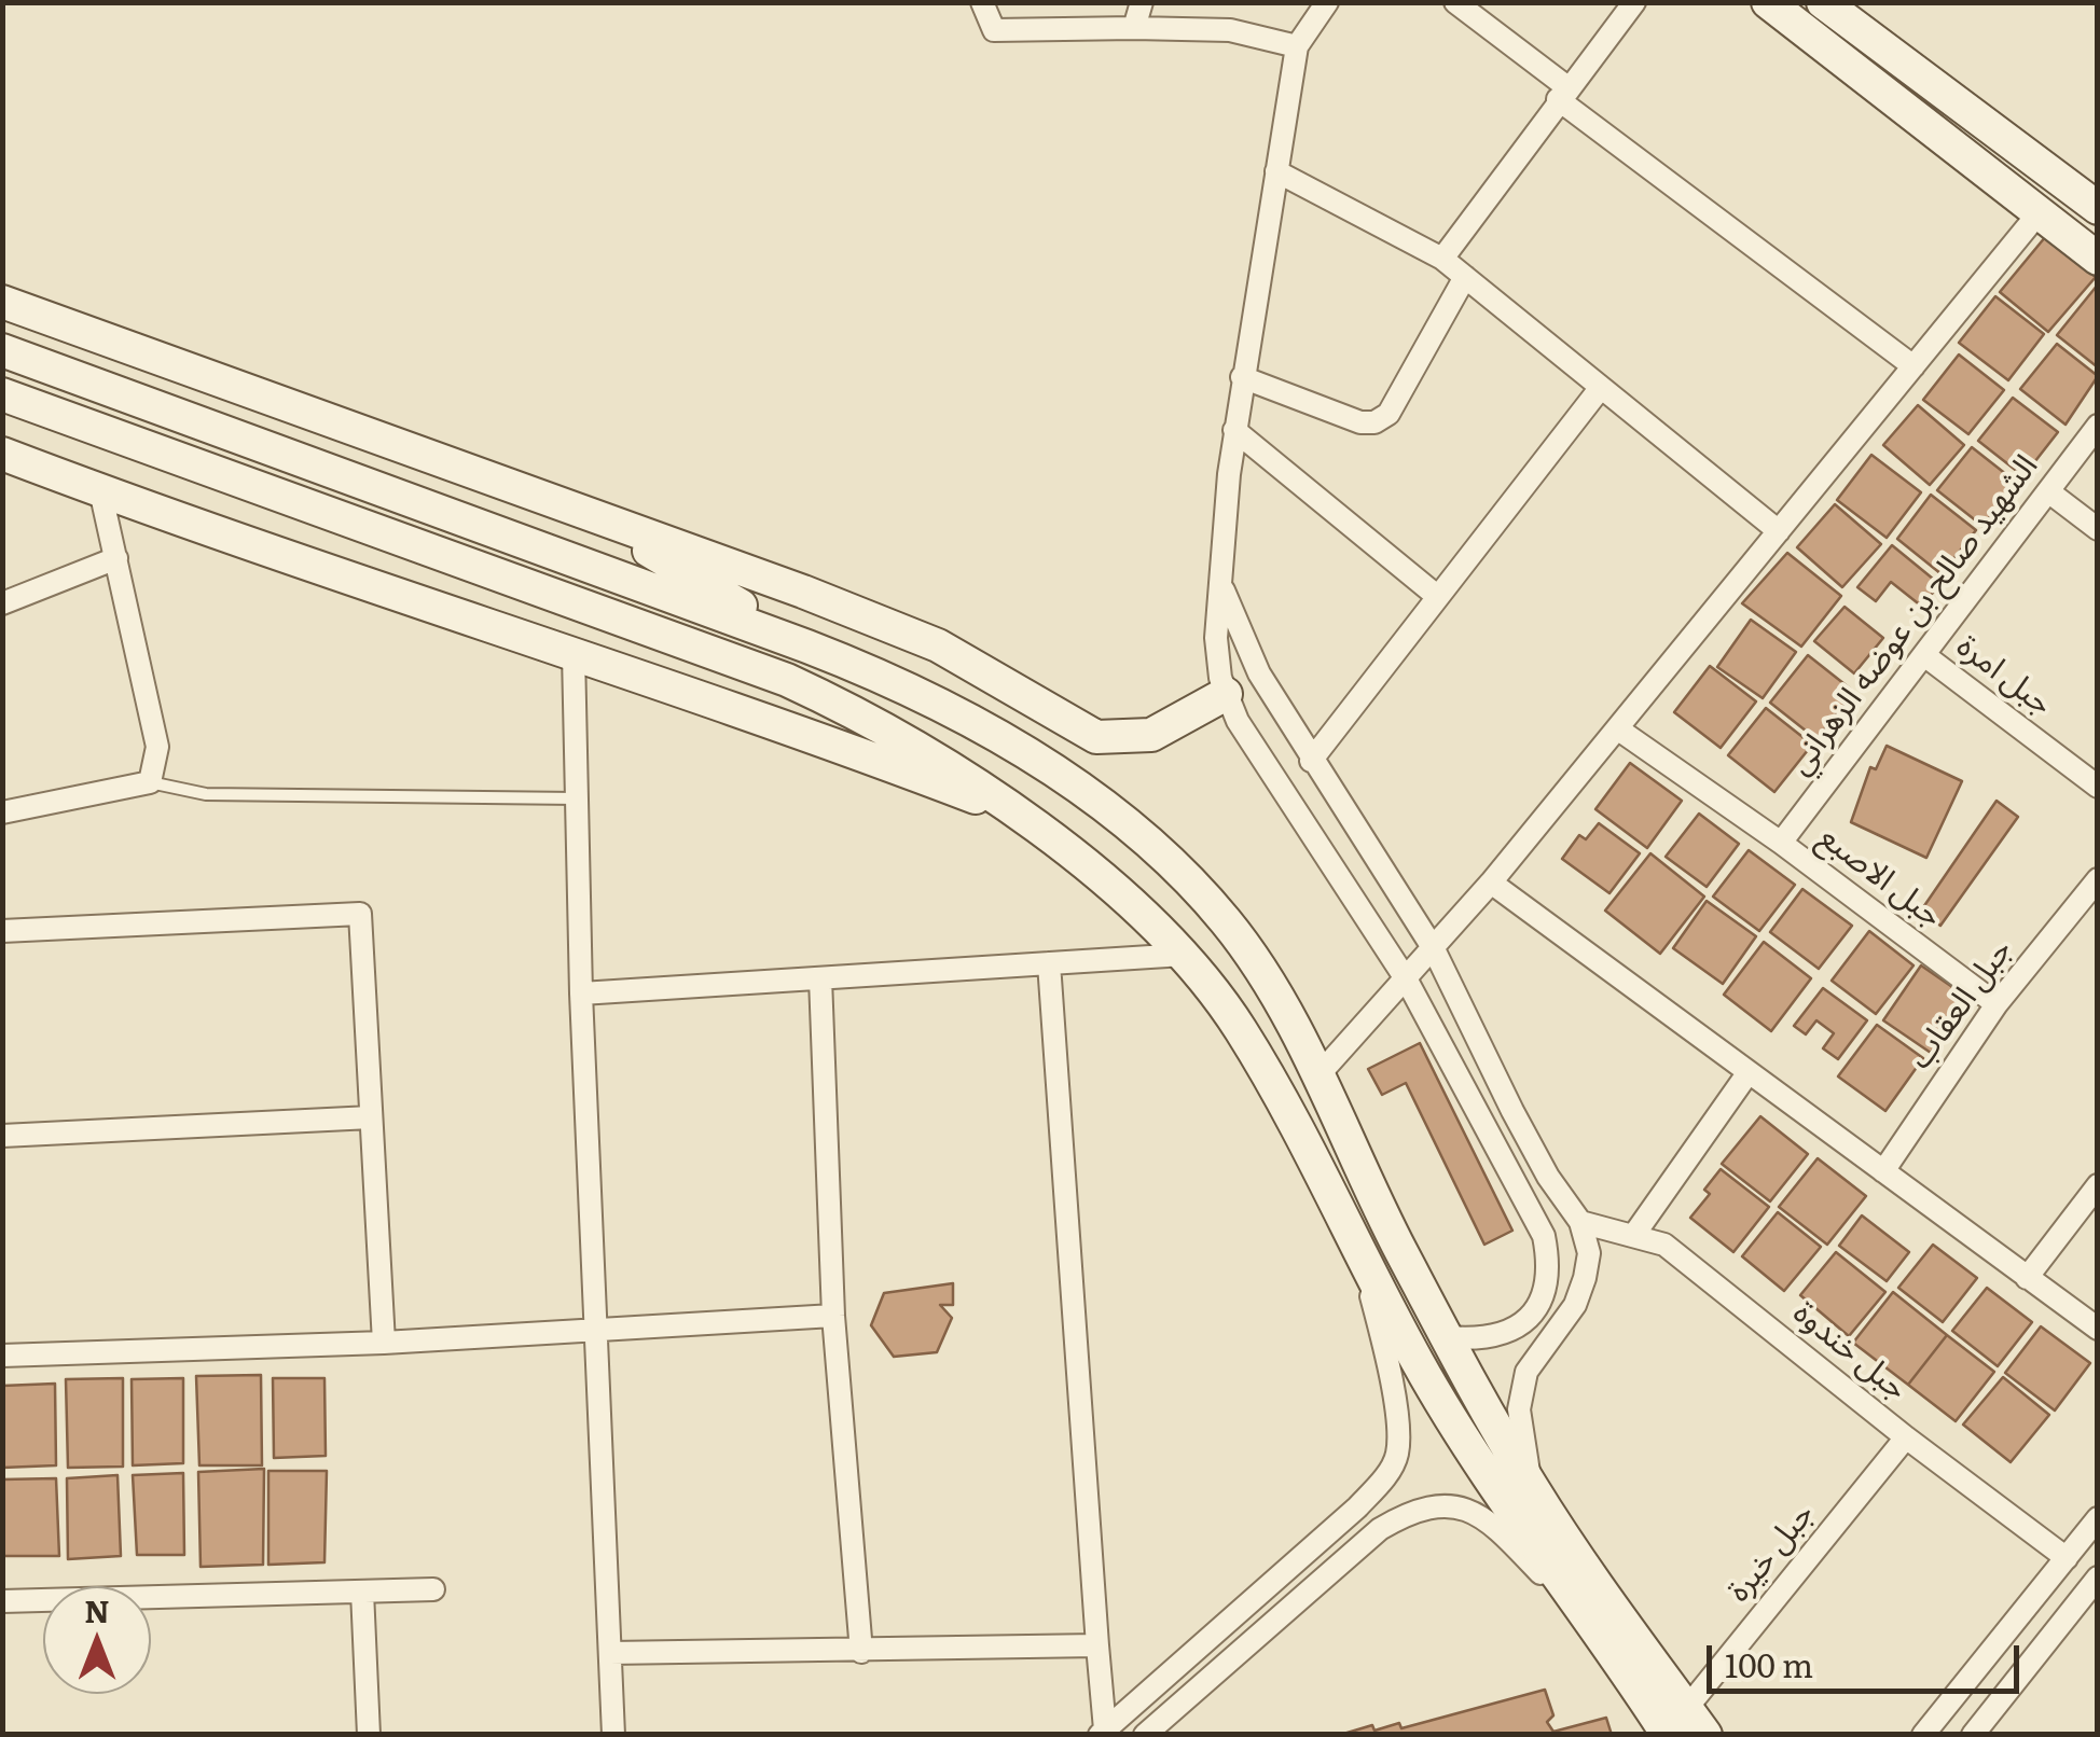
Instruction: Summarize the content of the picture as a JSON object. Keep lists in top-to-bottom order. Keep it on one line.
{"streets":{"street":["الشهيد صالح بن عوضه الزهراني","جبل امرة","جبل الاصبع","جبل العقاب","جبل خندوة","جبل خيرة"]},"crossings":[["الشهيد صالح بن عوضه الزهراني","جبل امرة"],["الشهيد صالح بن عوضه الزهراني","جبل الاصبع"],["جبل الاصبع","جبل العقاب"],["جبل خندوة","جبل خيرة"]],"scale_bar":"100 m","north":"top"}
